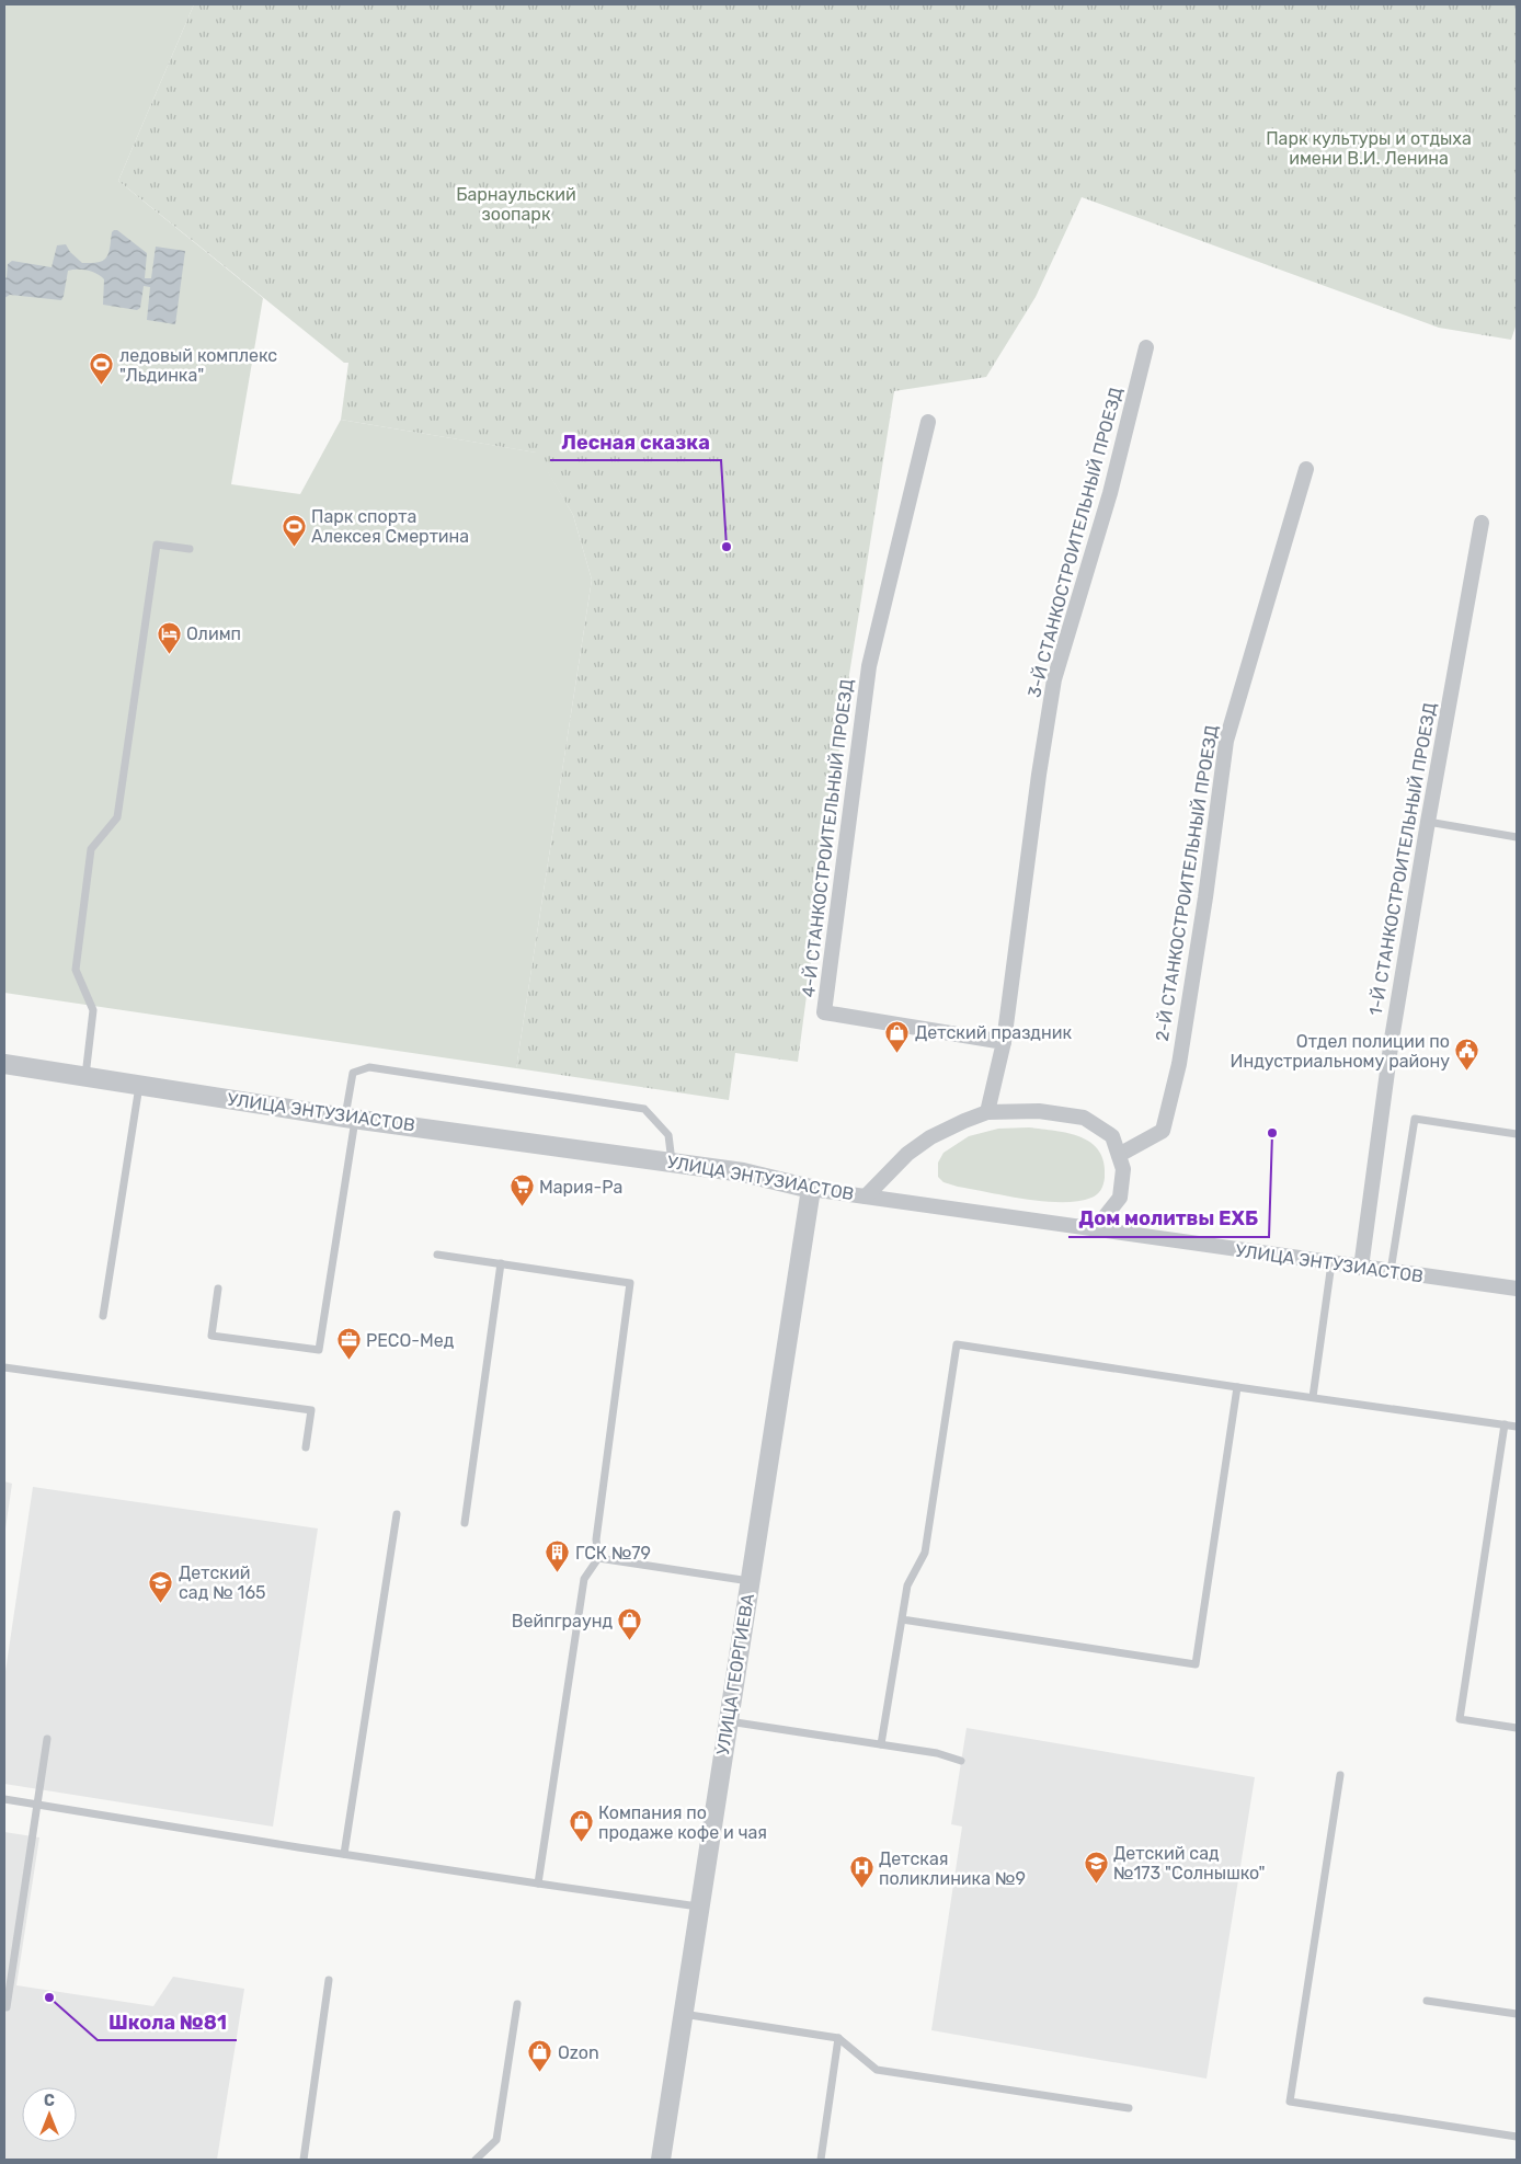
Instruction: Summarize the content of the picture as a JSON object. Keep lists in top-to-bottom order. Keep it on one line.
{"streets":{"street":["3-Й СТАНКОСТРОИТЕЛЬНЫЙ ПРОЕЗД","4-Й СТАНКОСТРОИТЕЛЬНЫЙ ПРОЕЗД","1-Й СТАНКОСТРОИТЕЛЬНЫЙ ПРОЕЗД","2-Й СТАНКОСТРОИТЕЛЬНЫЙ ПРОЕЗД","УЛИЦА ЭНТУЗИАСТОВ","УЛИЦА ГЕОРГИЕВА"]},"crossings":[["3-Й СТАНКОСТРОИТЕЛЬНЫЙ ПРОЕЗД","4-Й СТАНКОСТРОИТЕЛЬНЫЙ ПРОЕЗД"],["1-Й СТАНКОСТРОИТЕЛЬНЫЙ ПРОЕЗД","УЛИЦА ЭНТУЗИАСТОВ"],["УЛИЦА ЭНТУЗИАСТОВ","УЛИЦА ГЕОРГИЕВА"]],"parks":["Парк культуры и отдыха имени В.И. Ленина","Барнаульский зоопарк"],"places":{"sports":["ледовый комплекс \"Льдинка\"","Парк спорта Алексея Смертина"],"other":["Лесная сказка","Дом молитвы ЕХБ","Школа №81"],"hotel":["Олимп"],"shop":["Детский праздник","Вейпграунд","Компания по продаже кофе и чая","Ozon"],"public building":["Отдел полиции по Индустриальному району"],"supermarket":["Мария-Ра"],"office":["РЕСО-Мед"],"building":["ГСК №79"],"school or university":["Детский сад № 165","Детский сад №173 \"Солнышко\""],"hospital":["Детская поликлиника №9"]},"north":"top"}
